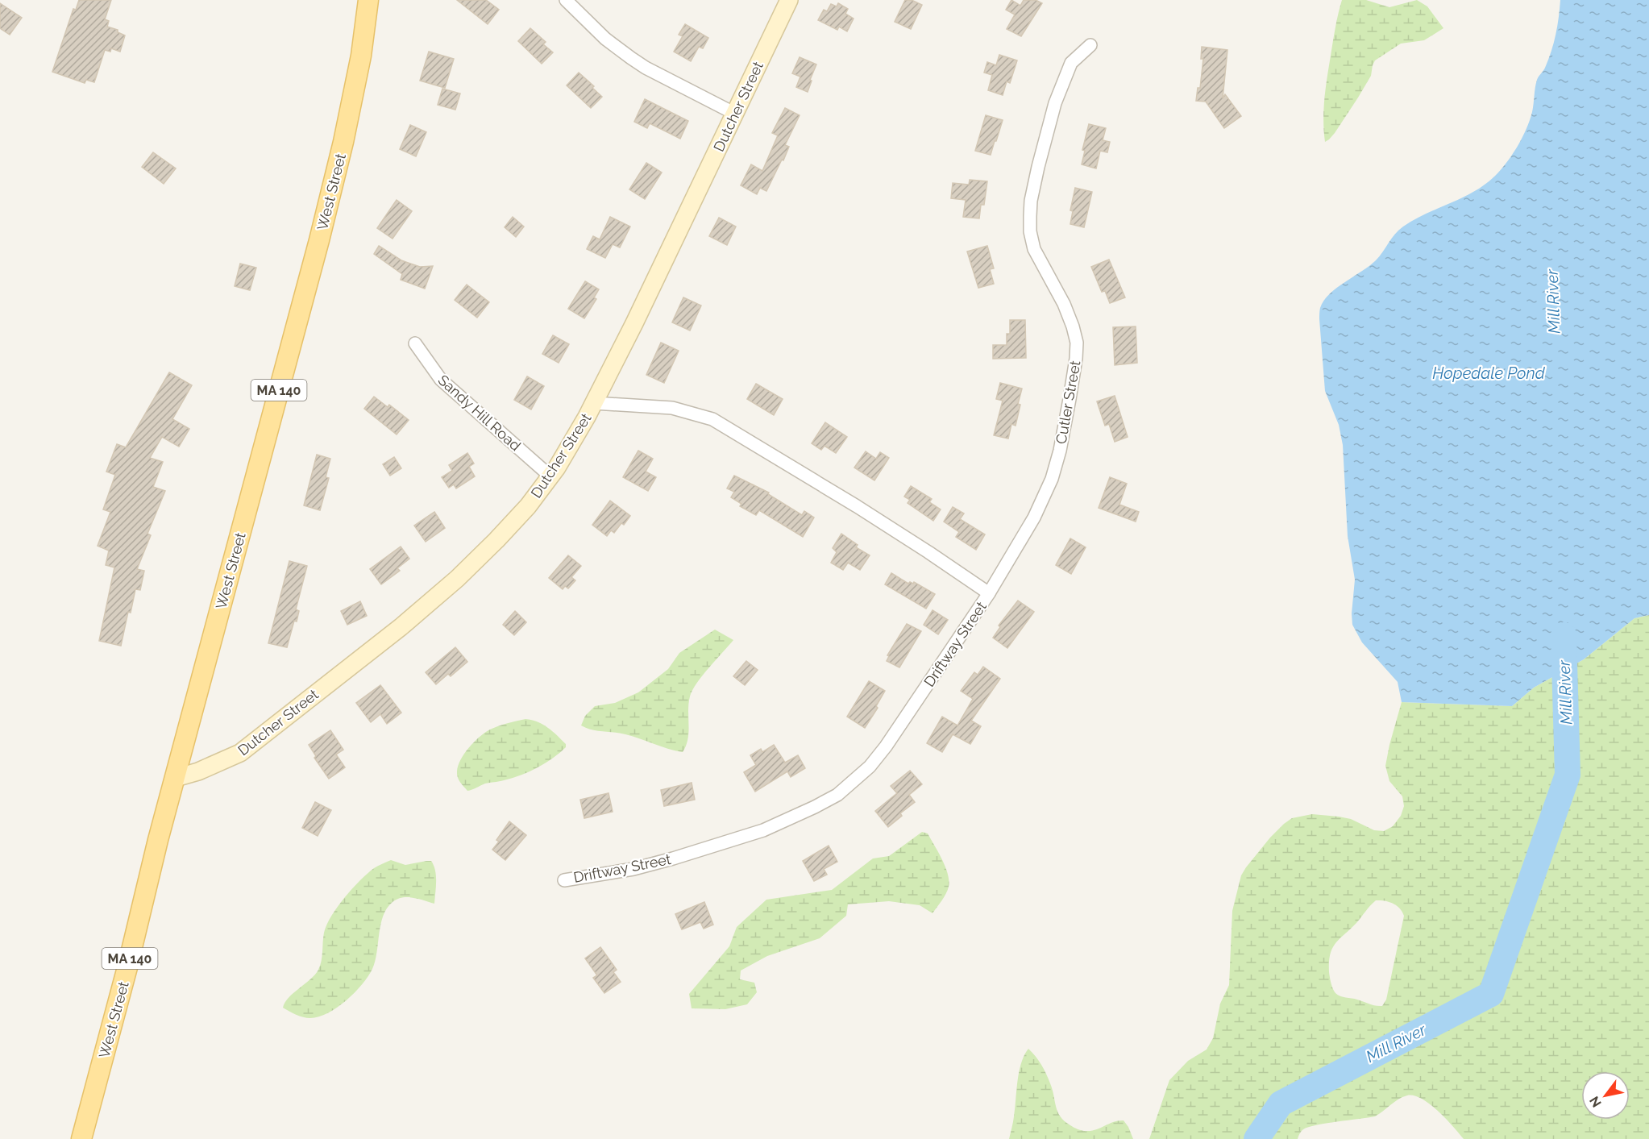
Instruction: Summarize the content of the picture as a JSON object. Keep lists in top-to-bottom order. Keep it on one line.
{"streets":{"main road":["West Street","MA 140"],"street":["Dutcher Street","Cutler Street","Sandy Hill Road","Driftway Street"]},"crossings":[["Dutcher Street","West Street"],["Dutcher Street","Sandy Hill Road"],["Dutcher Street","Driftway Street"],["Cutler Street","Driftway Street"]],"water":["Mill River","Hopedale Pond"],"north":"bottom left"}
